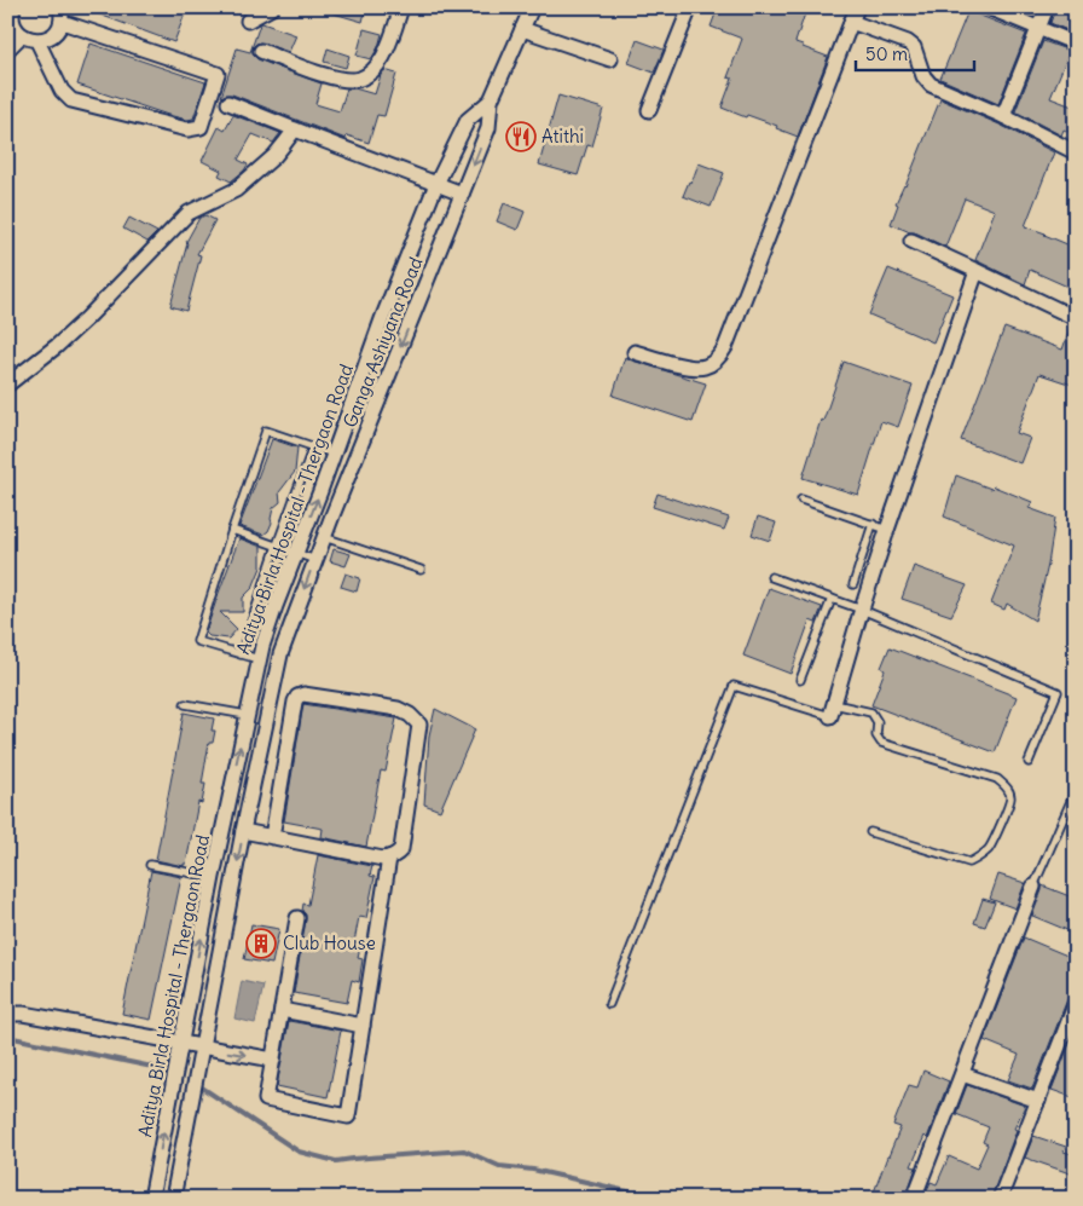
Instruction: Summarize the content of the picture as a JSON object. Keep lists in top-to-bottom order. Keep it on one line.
{"streets":{"street":["Ganga Ashiyana Road","Aditya Birla Hospital - Thergaon Road"]},"crossings":[["Ganga Ashiyana Road","Aditya Birla Hospital - Thergaon Road"]],"one_way":["Ganga Ashiyana Road","Aditya Birla Hospital - Thergaon Road"],"places":{"restaurant":["Atithi"],"building":["Club House"]},"scale_bar":"50 m"}
